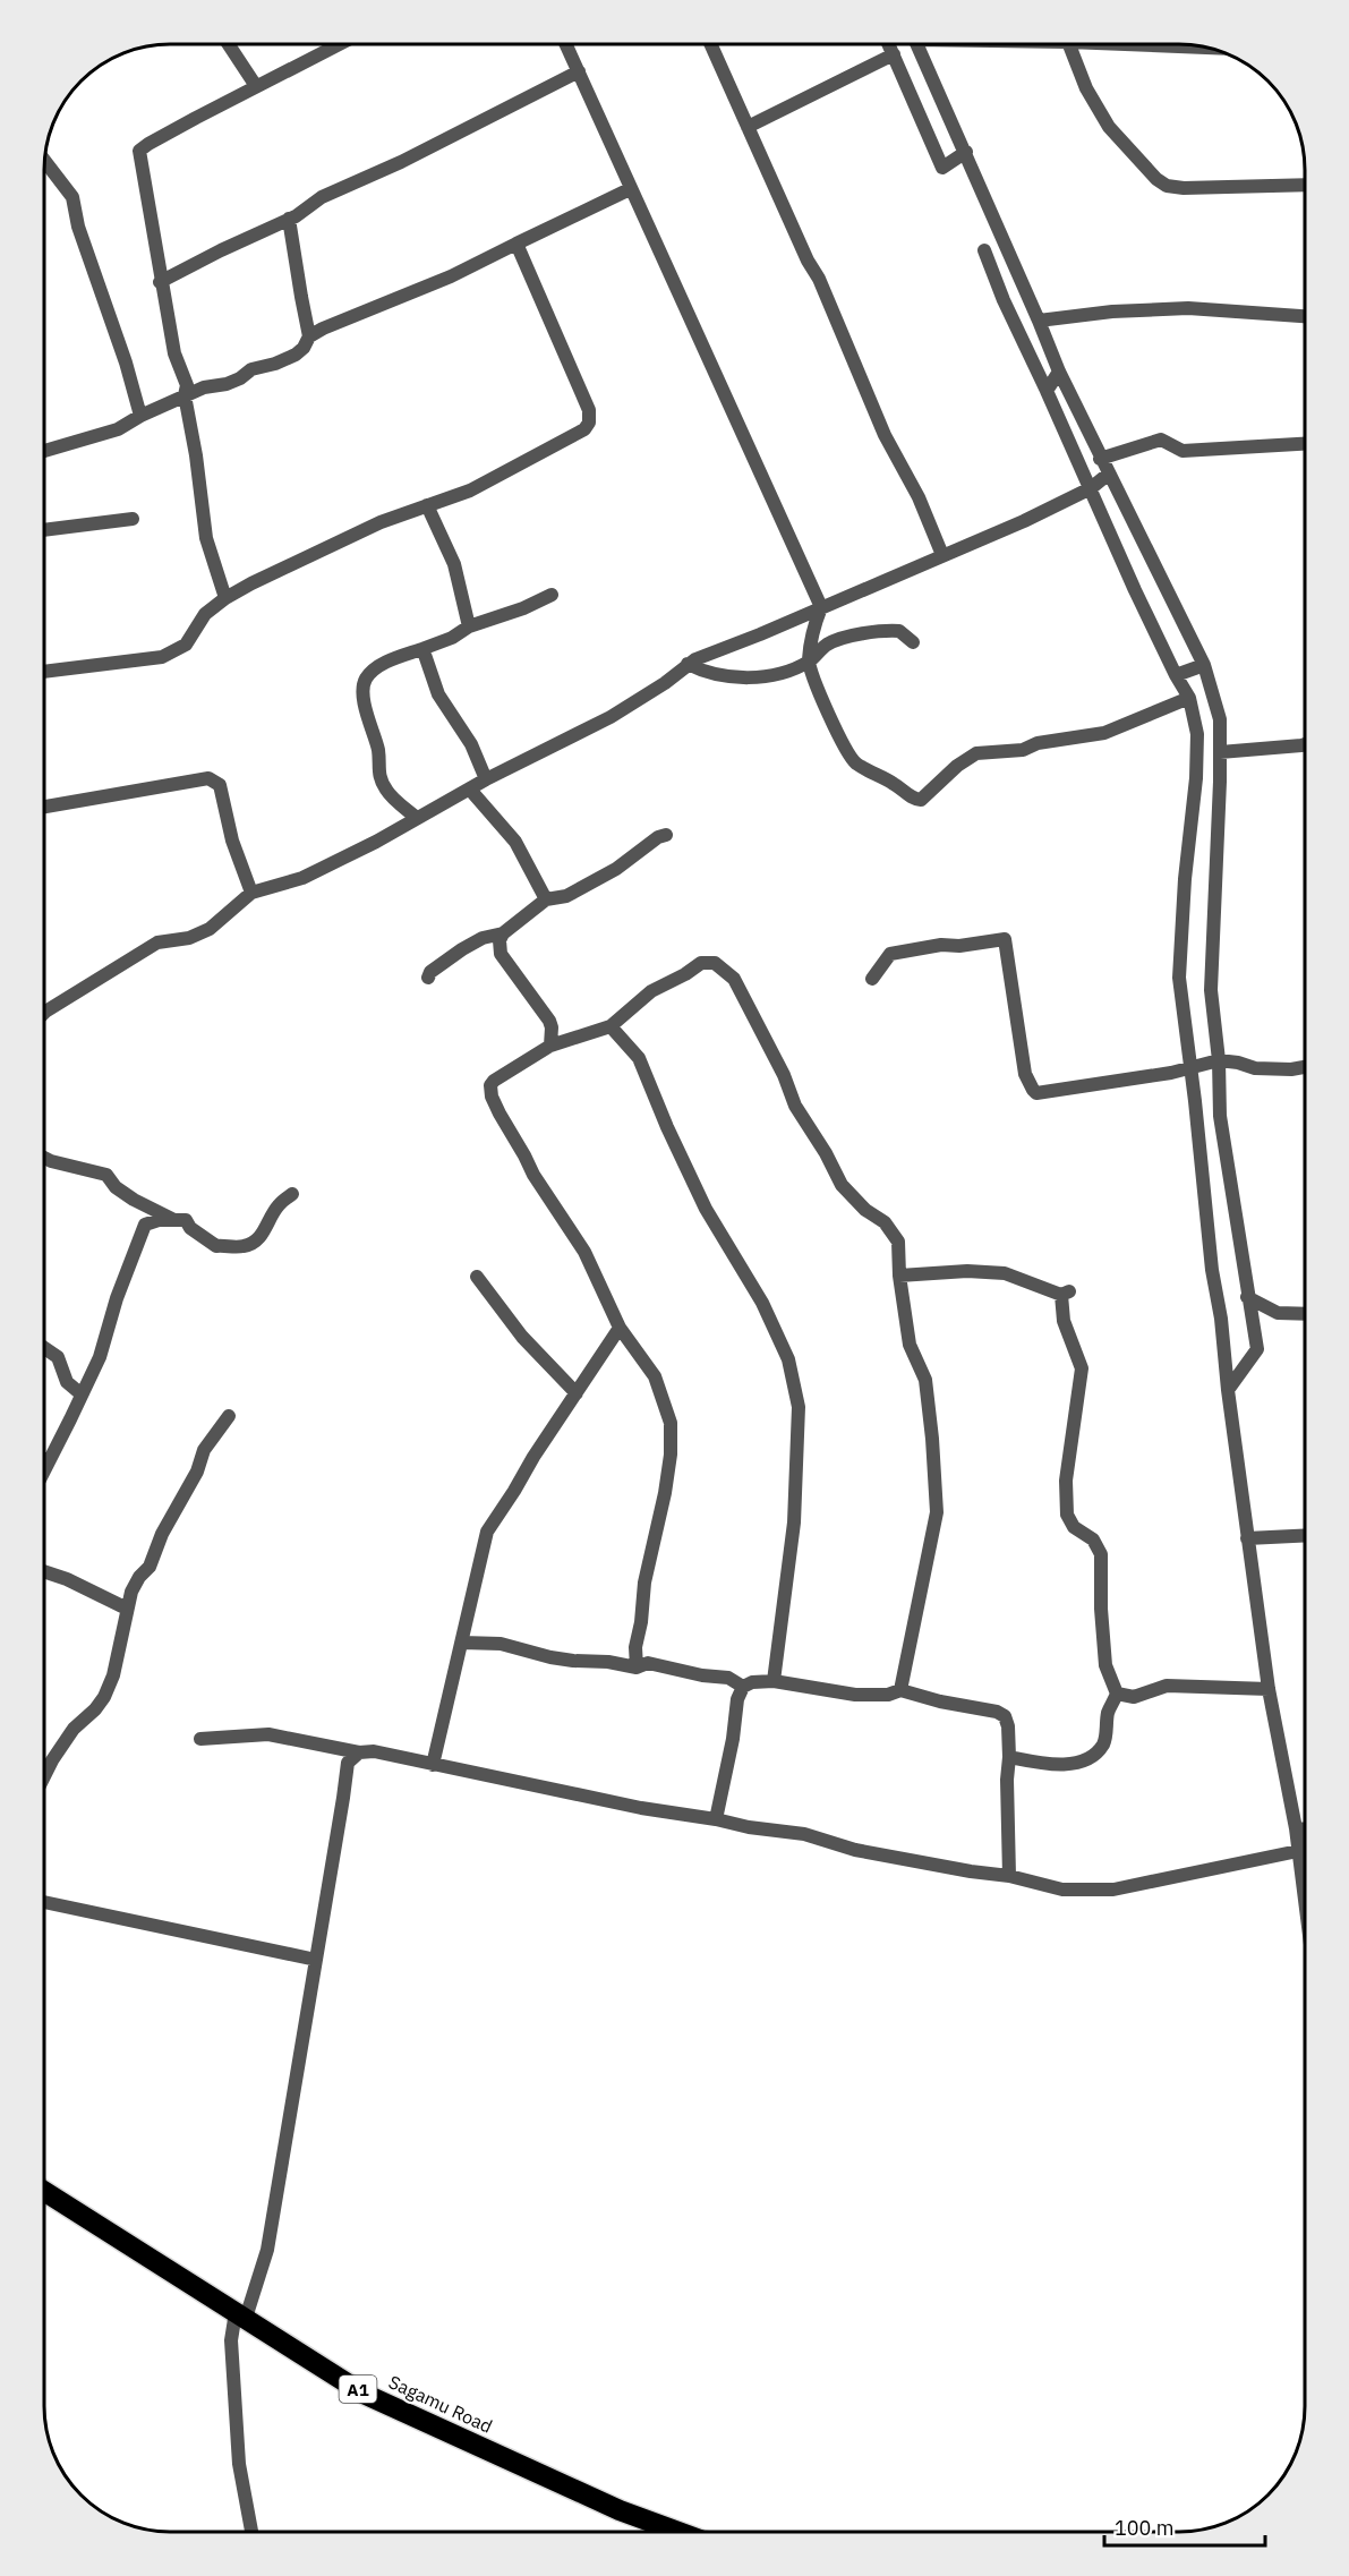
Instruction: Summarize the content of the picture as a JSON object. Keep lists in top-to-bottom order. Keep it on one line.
{"streets":{"highway":["A1","Sagamu Road"]},"scale_bar":"100 m"}
